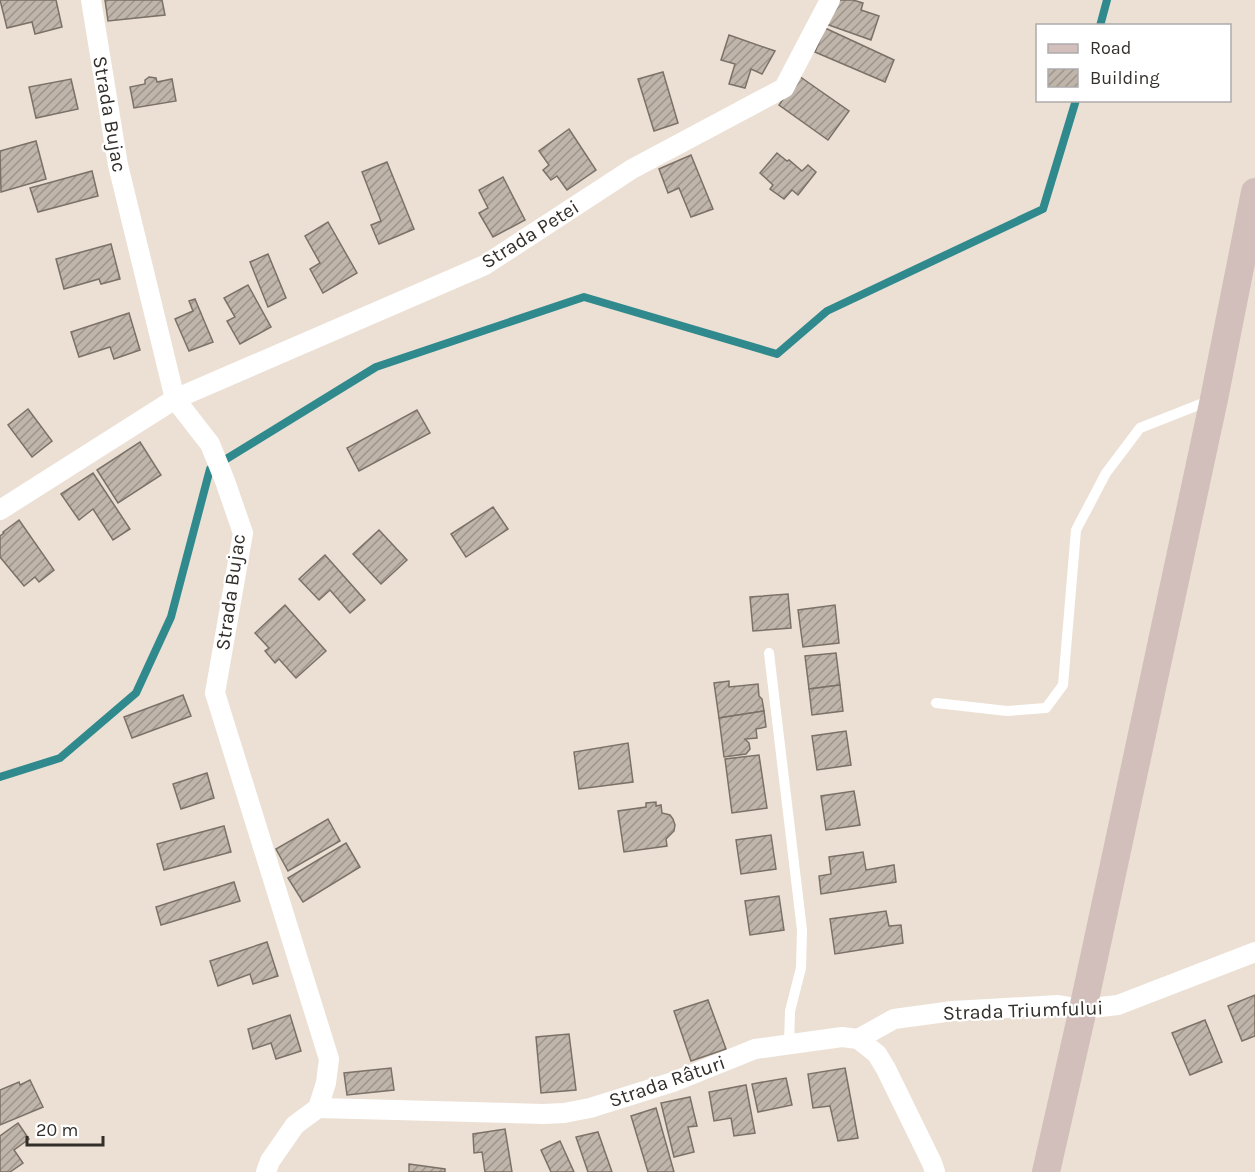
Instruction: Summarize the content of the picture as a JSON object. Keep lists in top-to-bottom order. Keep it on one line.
{"streets":{"street":["Strada Bujac","Strada Petei","Strada Triumfului","Strada Râturi"]},"crossings":[["Strada Bujac","Strada Petei"],["Strada Bujac","Strada Râturi"],["Strada Triumfului","Strada Râturi"]],"legend":["Road","Building"],"scale_bar":"20 m"}
